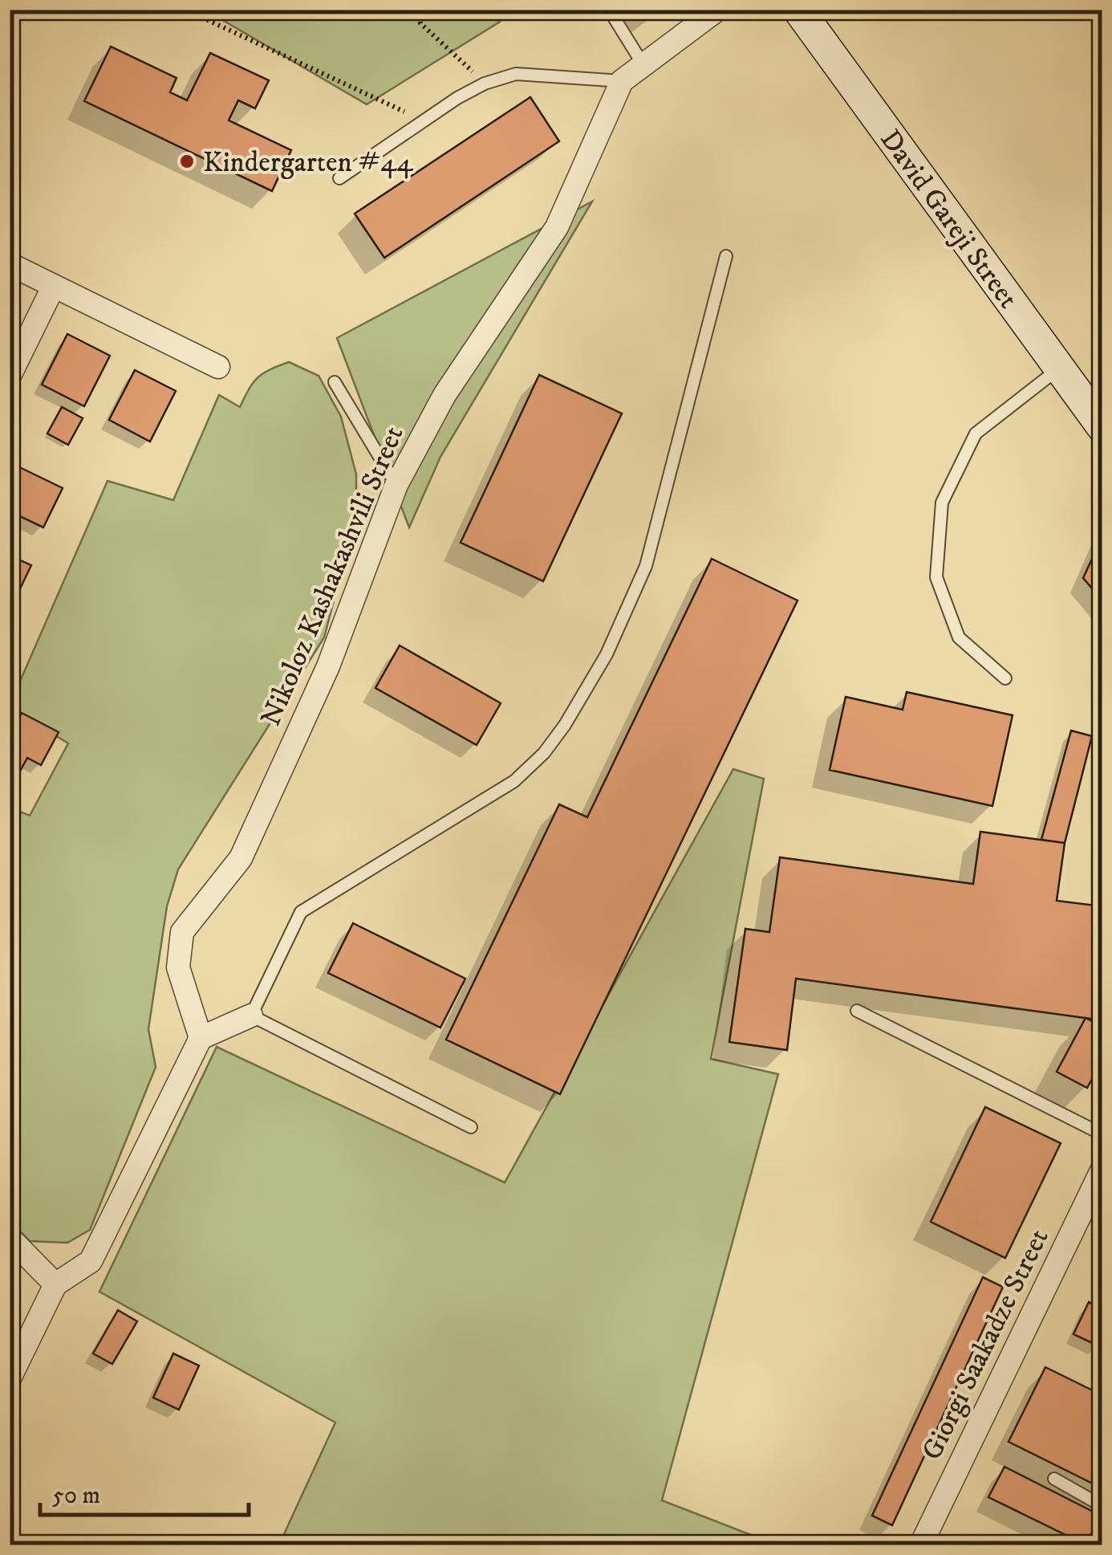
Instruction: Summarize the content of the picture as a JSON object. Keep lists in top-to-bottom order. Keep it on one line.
{"streets":{"main road":["David Gareji Street"],"street":["Nikoloz Kashakashvili Street","Giorgi Saakadze Street"]},"places":["Kindergarten #44"],"scale_bar":"50 m"}
